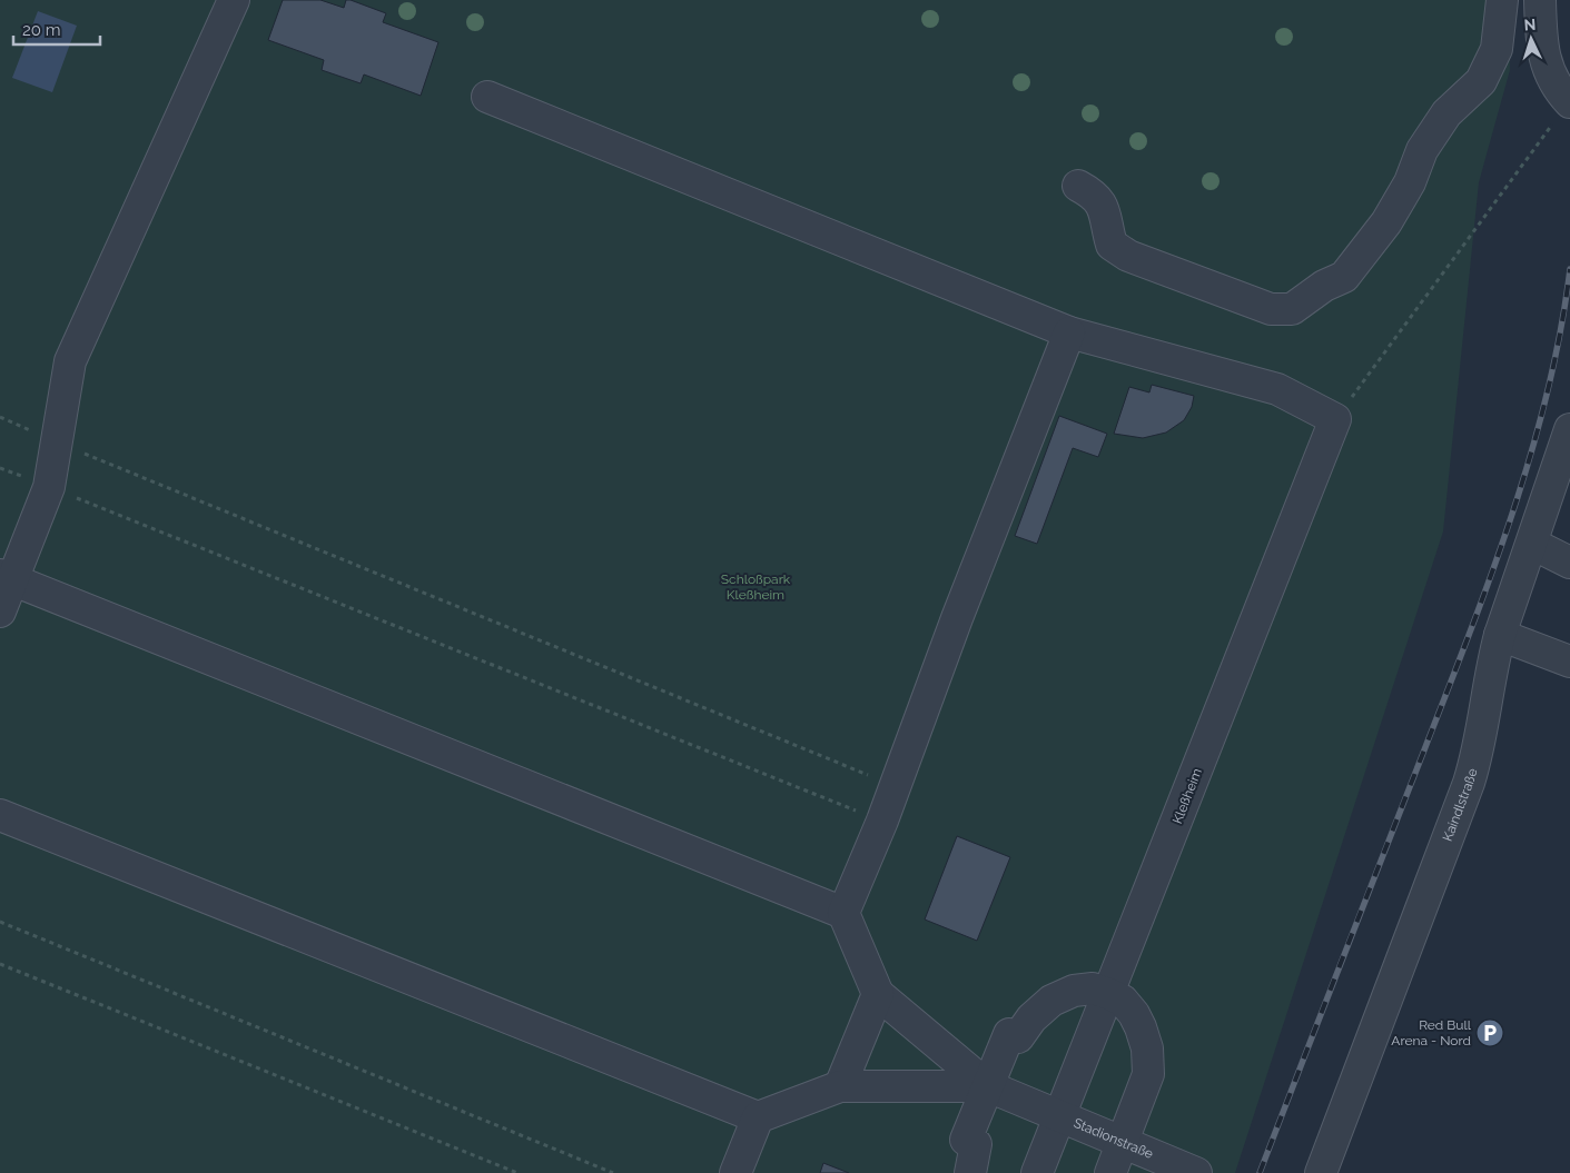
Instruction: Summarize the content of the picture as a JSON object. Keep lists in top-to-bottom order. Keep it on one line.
{"streets":{"street":["Kleßheim","Kaindlstraße","Stadionstraße"]},"crossings":[["Kleßheim","Stadionstraße"]],"parks":["Schloßpark Kleßheim"],"places":{"parking":["Red Bull Arena - Nord"]},"scale_bar":"20 m","north":"top"}
